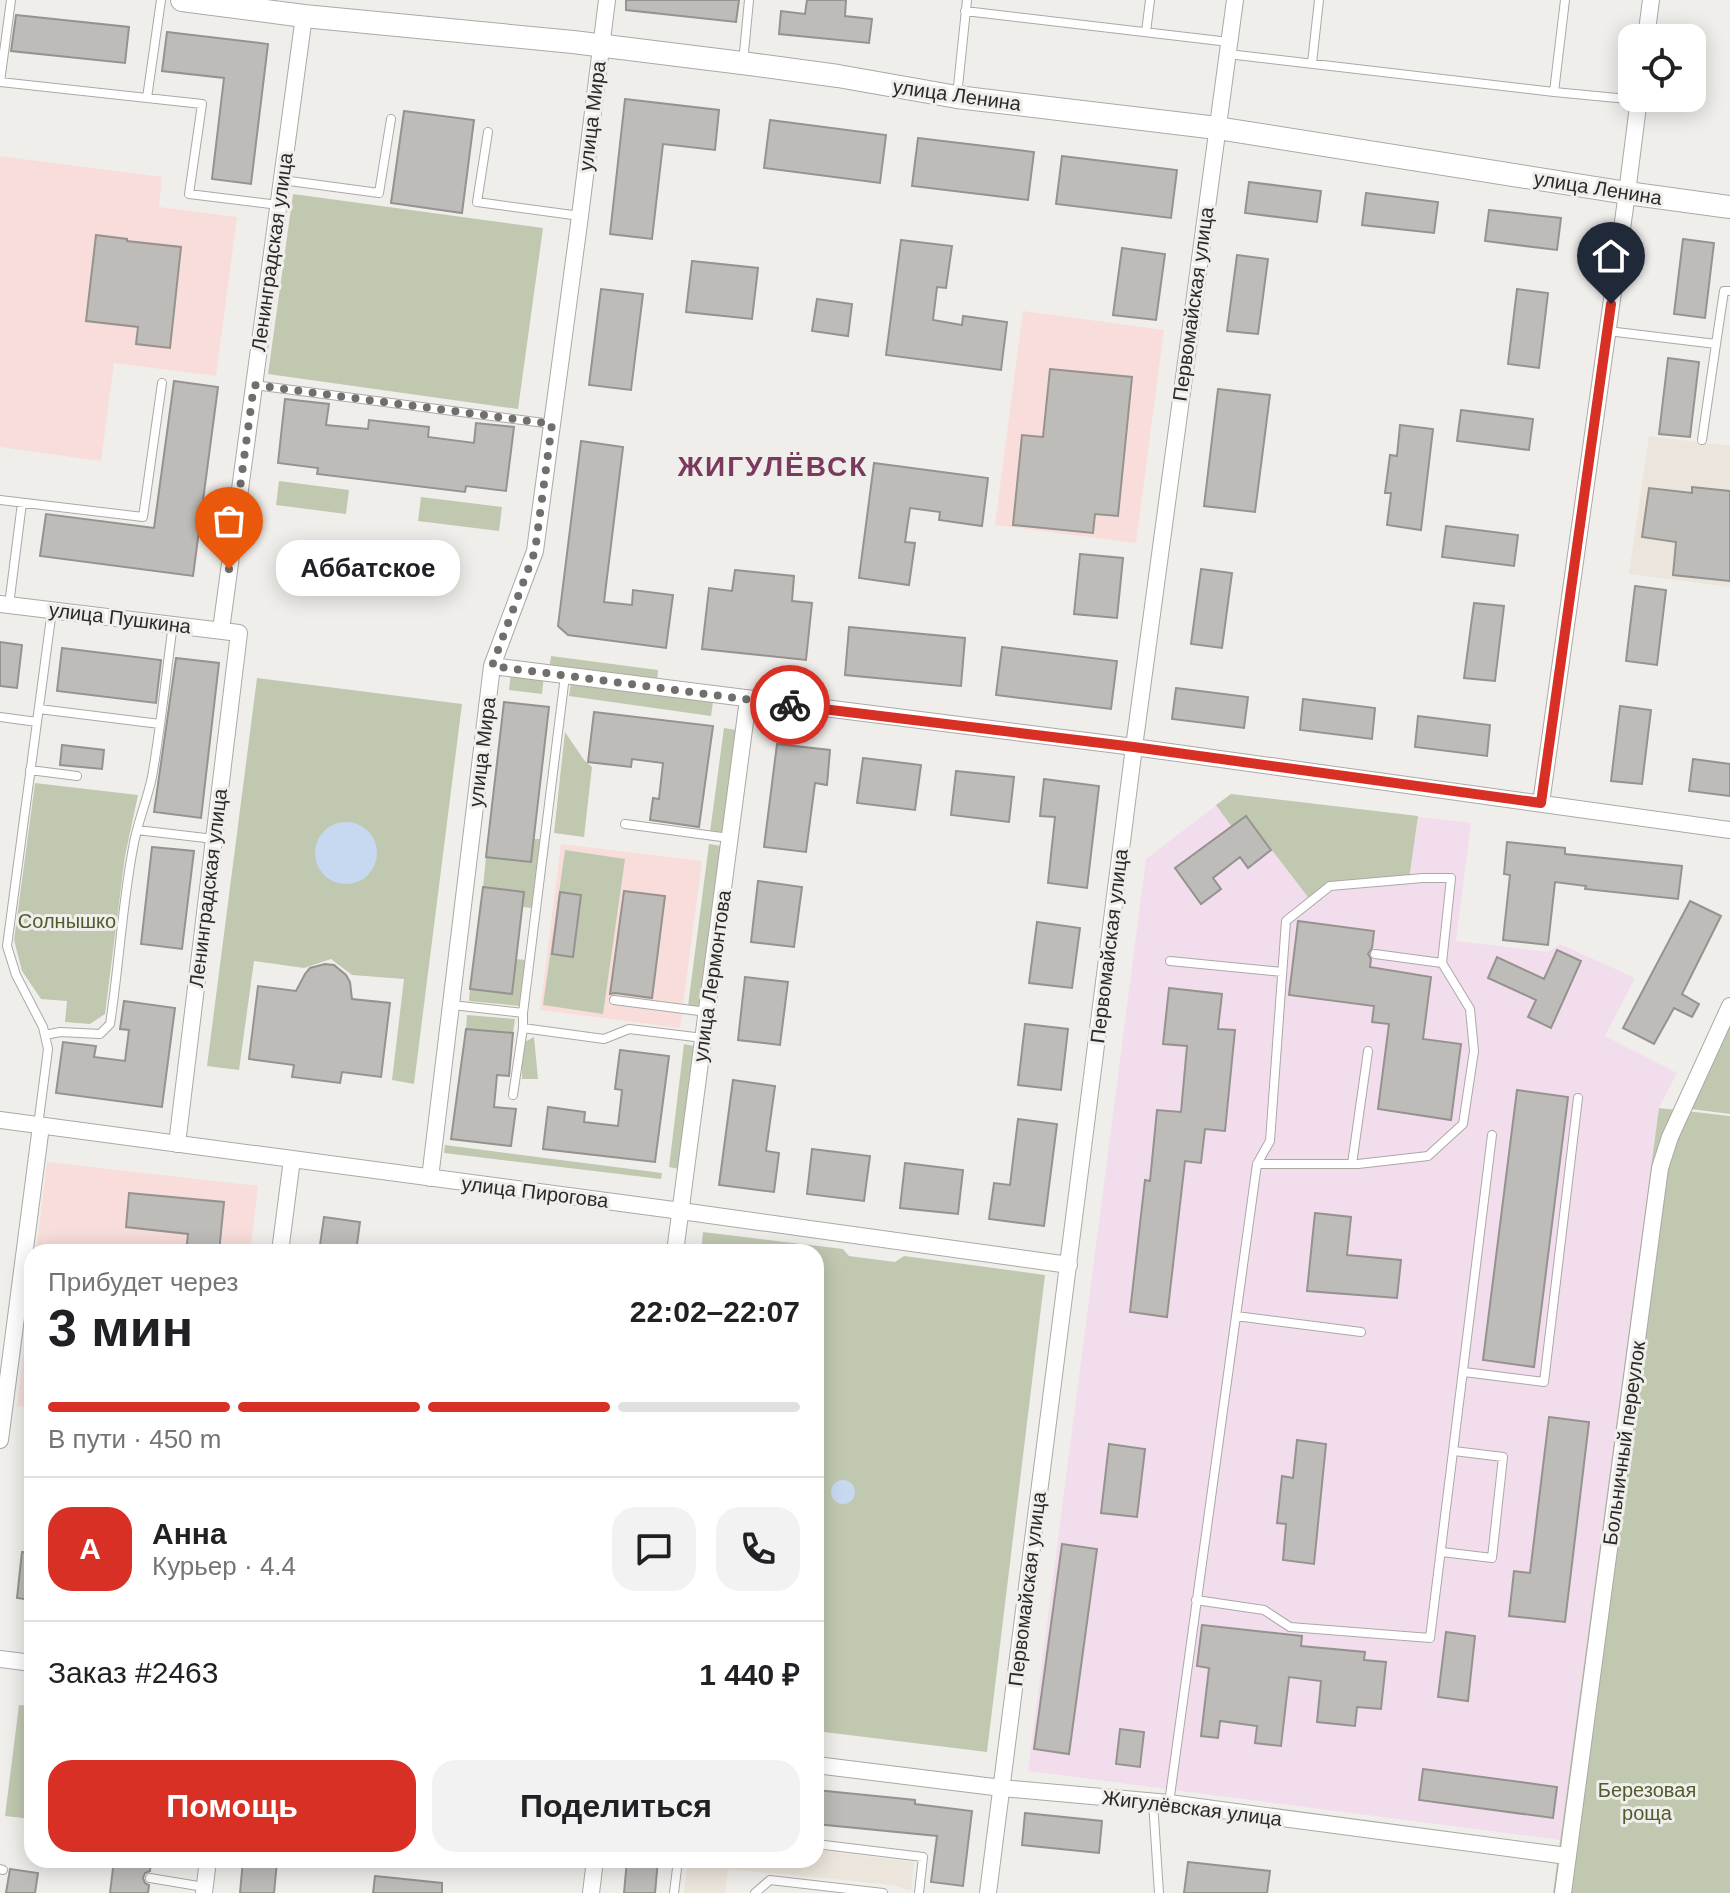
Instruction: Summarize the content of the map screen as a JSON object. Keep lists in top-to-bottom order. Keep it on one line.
{"streets":{"street":["улица Ленина","улица Мира","Ленинградская улица","Первомайская улица","улица Пушкина","улица Лермонтова","улица Пирогова","Больничный переулок","Жигулёвская улица"]},"crossings":[["улица Ленина","улица Мира"],["улица Ленина","Ленинградская улица"],["улица Ленина","Первомайская улица"],["улица Мира","улица Пирогова"],["Ленинградская улица","улица Пушкина"],["Ленинградская улица","улица Пирогова"],["Первомайская улица","улица Пирогова"],["Первомайская улица","Жигулёвская улица"],["улица Лермонтова","улица Пирогова"],["Больничный переулок","Жигулёвская улица"]],"districts":["ЖИГУЛЁВСК"],"parks":["Солнышко","Березовая роща"],"places":["Аббатское"],"page":{"bubble":"Аббатское","heading":["3 мин","Прибудет через","22:02–22:07"],"panel":["Анна","Курьер · 4.4","Заказ #2463","1 440 ₽"],"bar":"В пути · 450 m","round":"А","buttons":["Помощь","Поделиться"]}}
